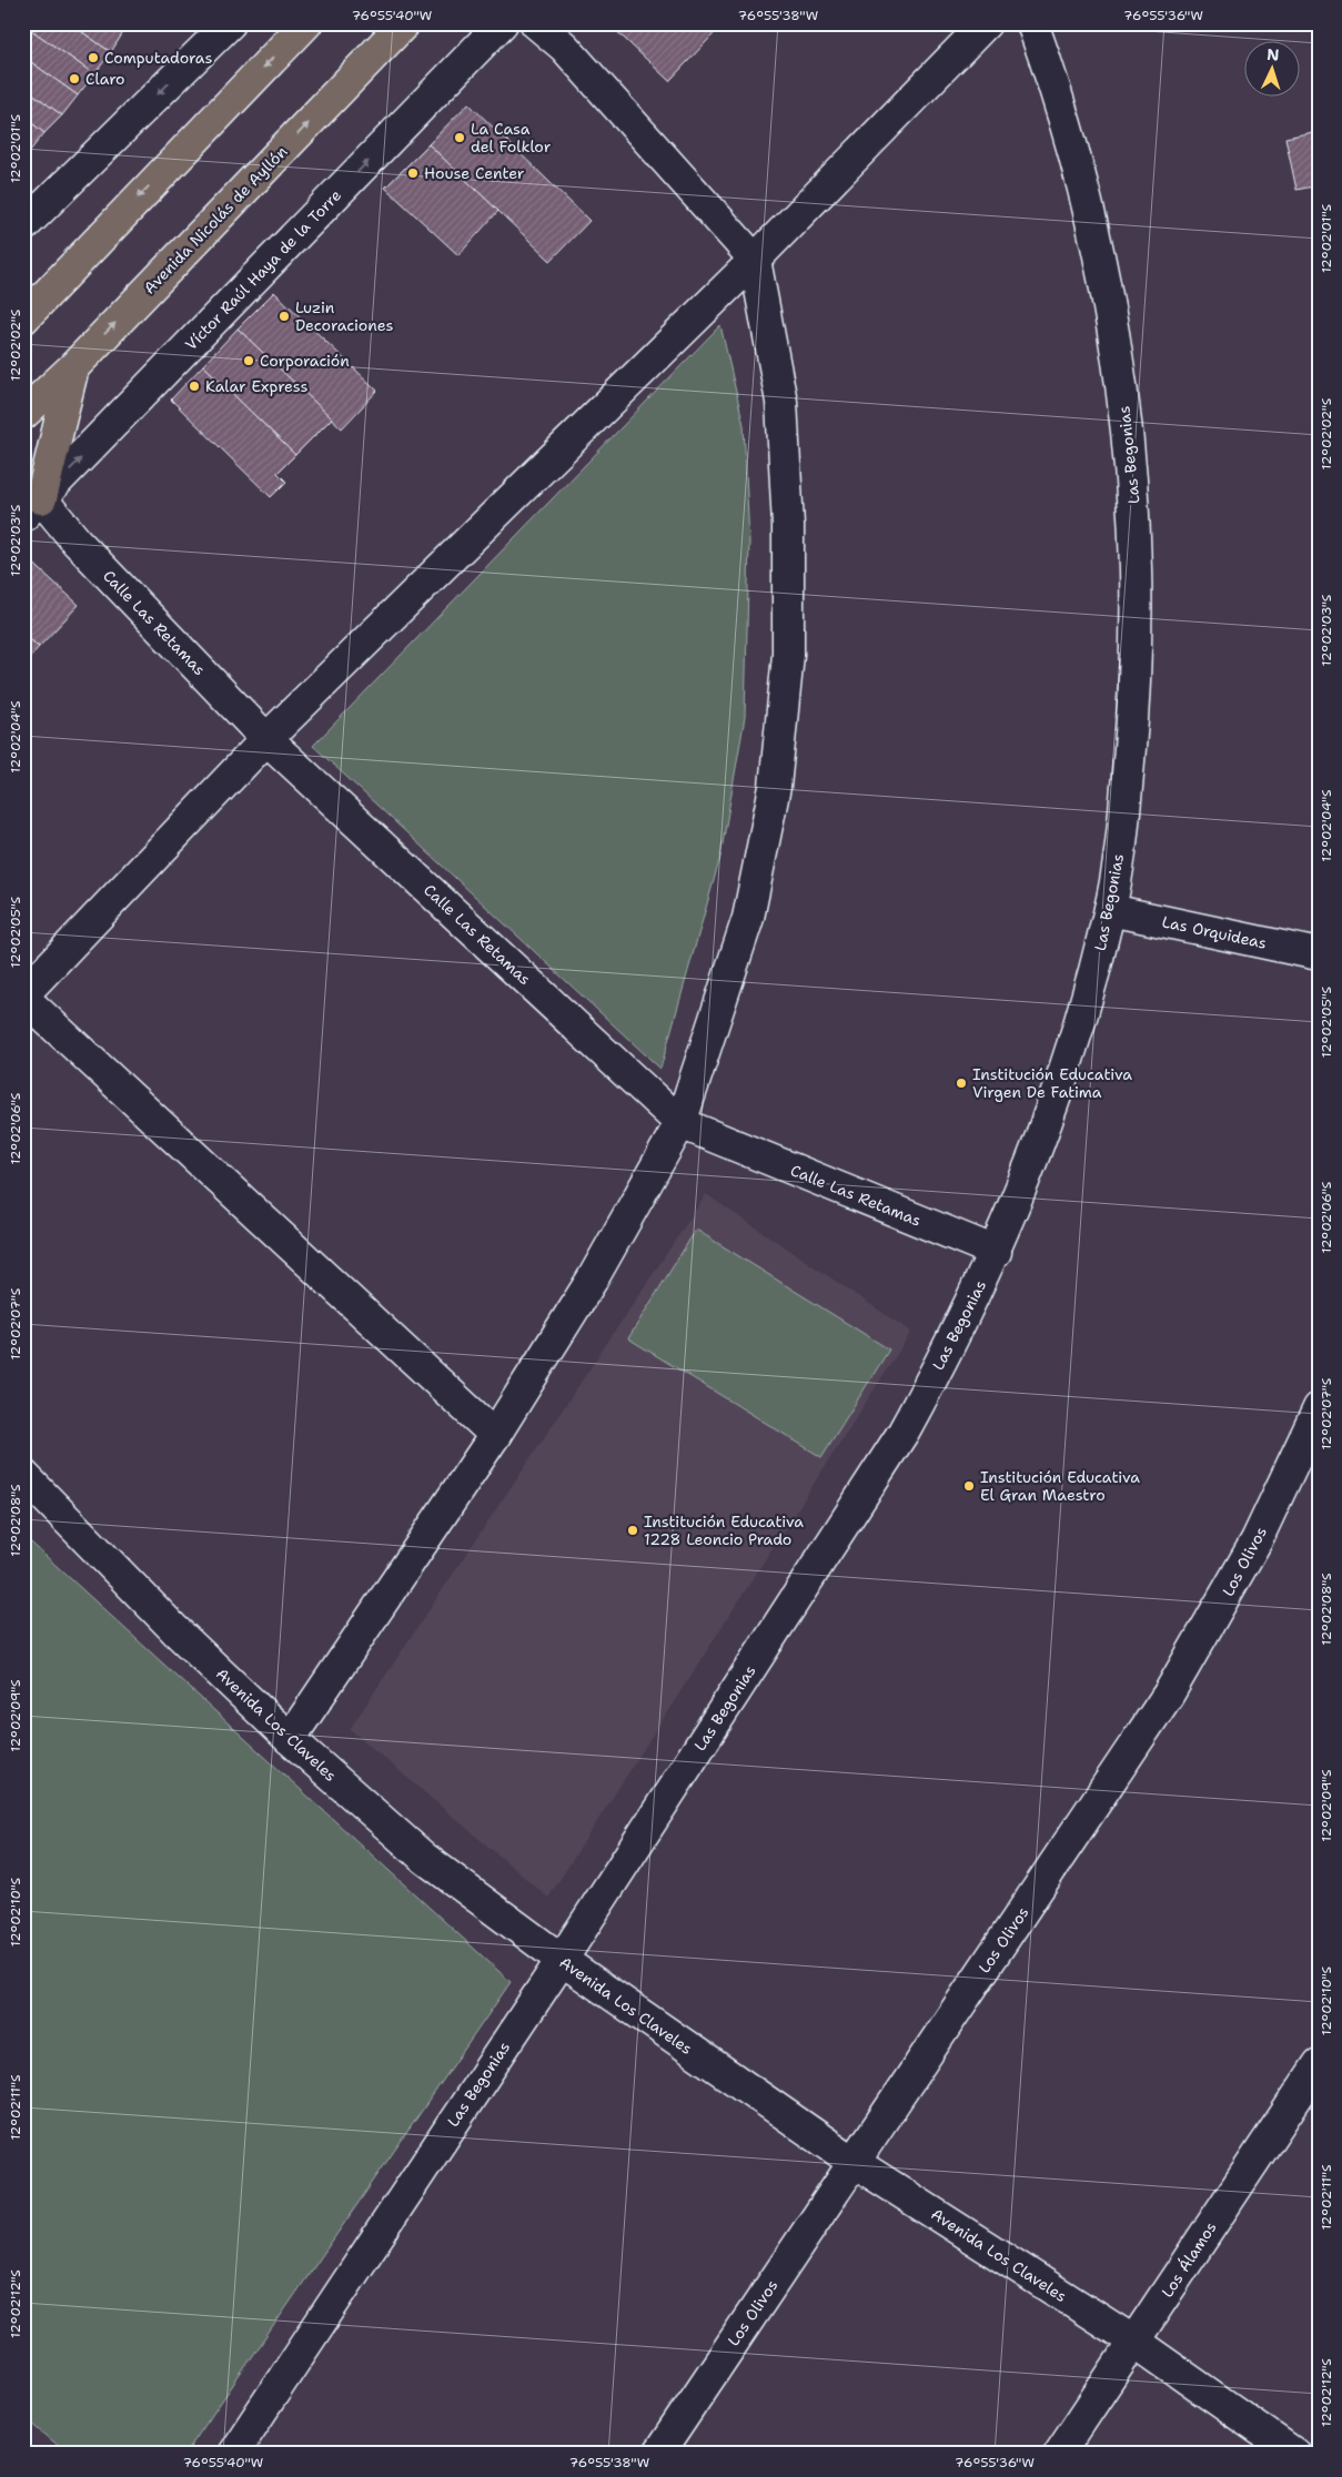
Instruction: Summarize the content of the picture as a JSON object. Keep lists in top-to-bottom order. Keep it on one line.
{"streets":{"main road":["Avenida Nicolás de Ayllón"],"street":["Víctor Raúl Haya de la Torre","Las Begonias","Calle Las Retamas","Las Orquideas","Los Olivos","Avenida Los Claveles","Los Álamos"]},"crossings":[["Víctor Raúl Haya de la Torre","Calle Las Retamas"],["Las Begonias","Calle Las Retamas"],["Las Begonias","Las Orquideas"],["Las Begonias","Avenida Los Claveles"],["Los Olivos","Avenida Los Claveles"],["Avenida Los Claveles","Los Álamos"]],"places":["Computadoras","Claro","La Casa del Folklor","House Center","Luzin Decoraciones","Corporación","Kalar Express","Institución Educativa Virgen De Fatima","Institución Educativa El Gran Maestro","Institución Educativa 1228 Leoncio Prado"],"north":"top","coordinates":["76°55'40\"W","76°55'38\"W","76°55'36\"W","12°02'01\"S","12°02'02\"S","12°02'03\"S","12°02'04\"S","12°02'05\"S","12°02'06\"S","12°02'07\"S","12°02'08\"S","12°02'09\"S","12°02'10\"S","12°02'11\"S","12°02'12\"S"]}
